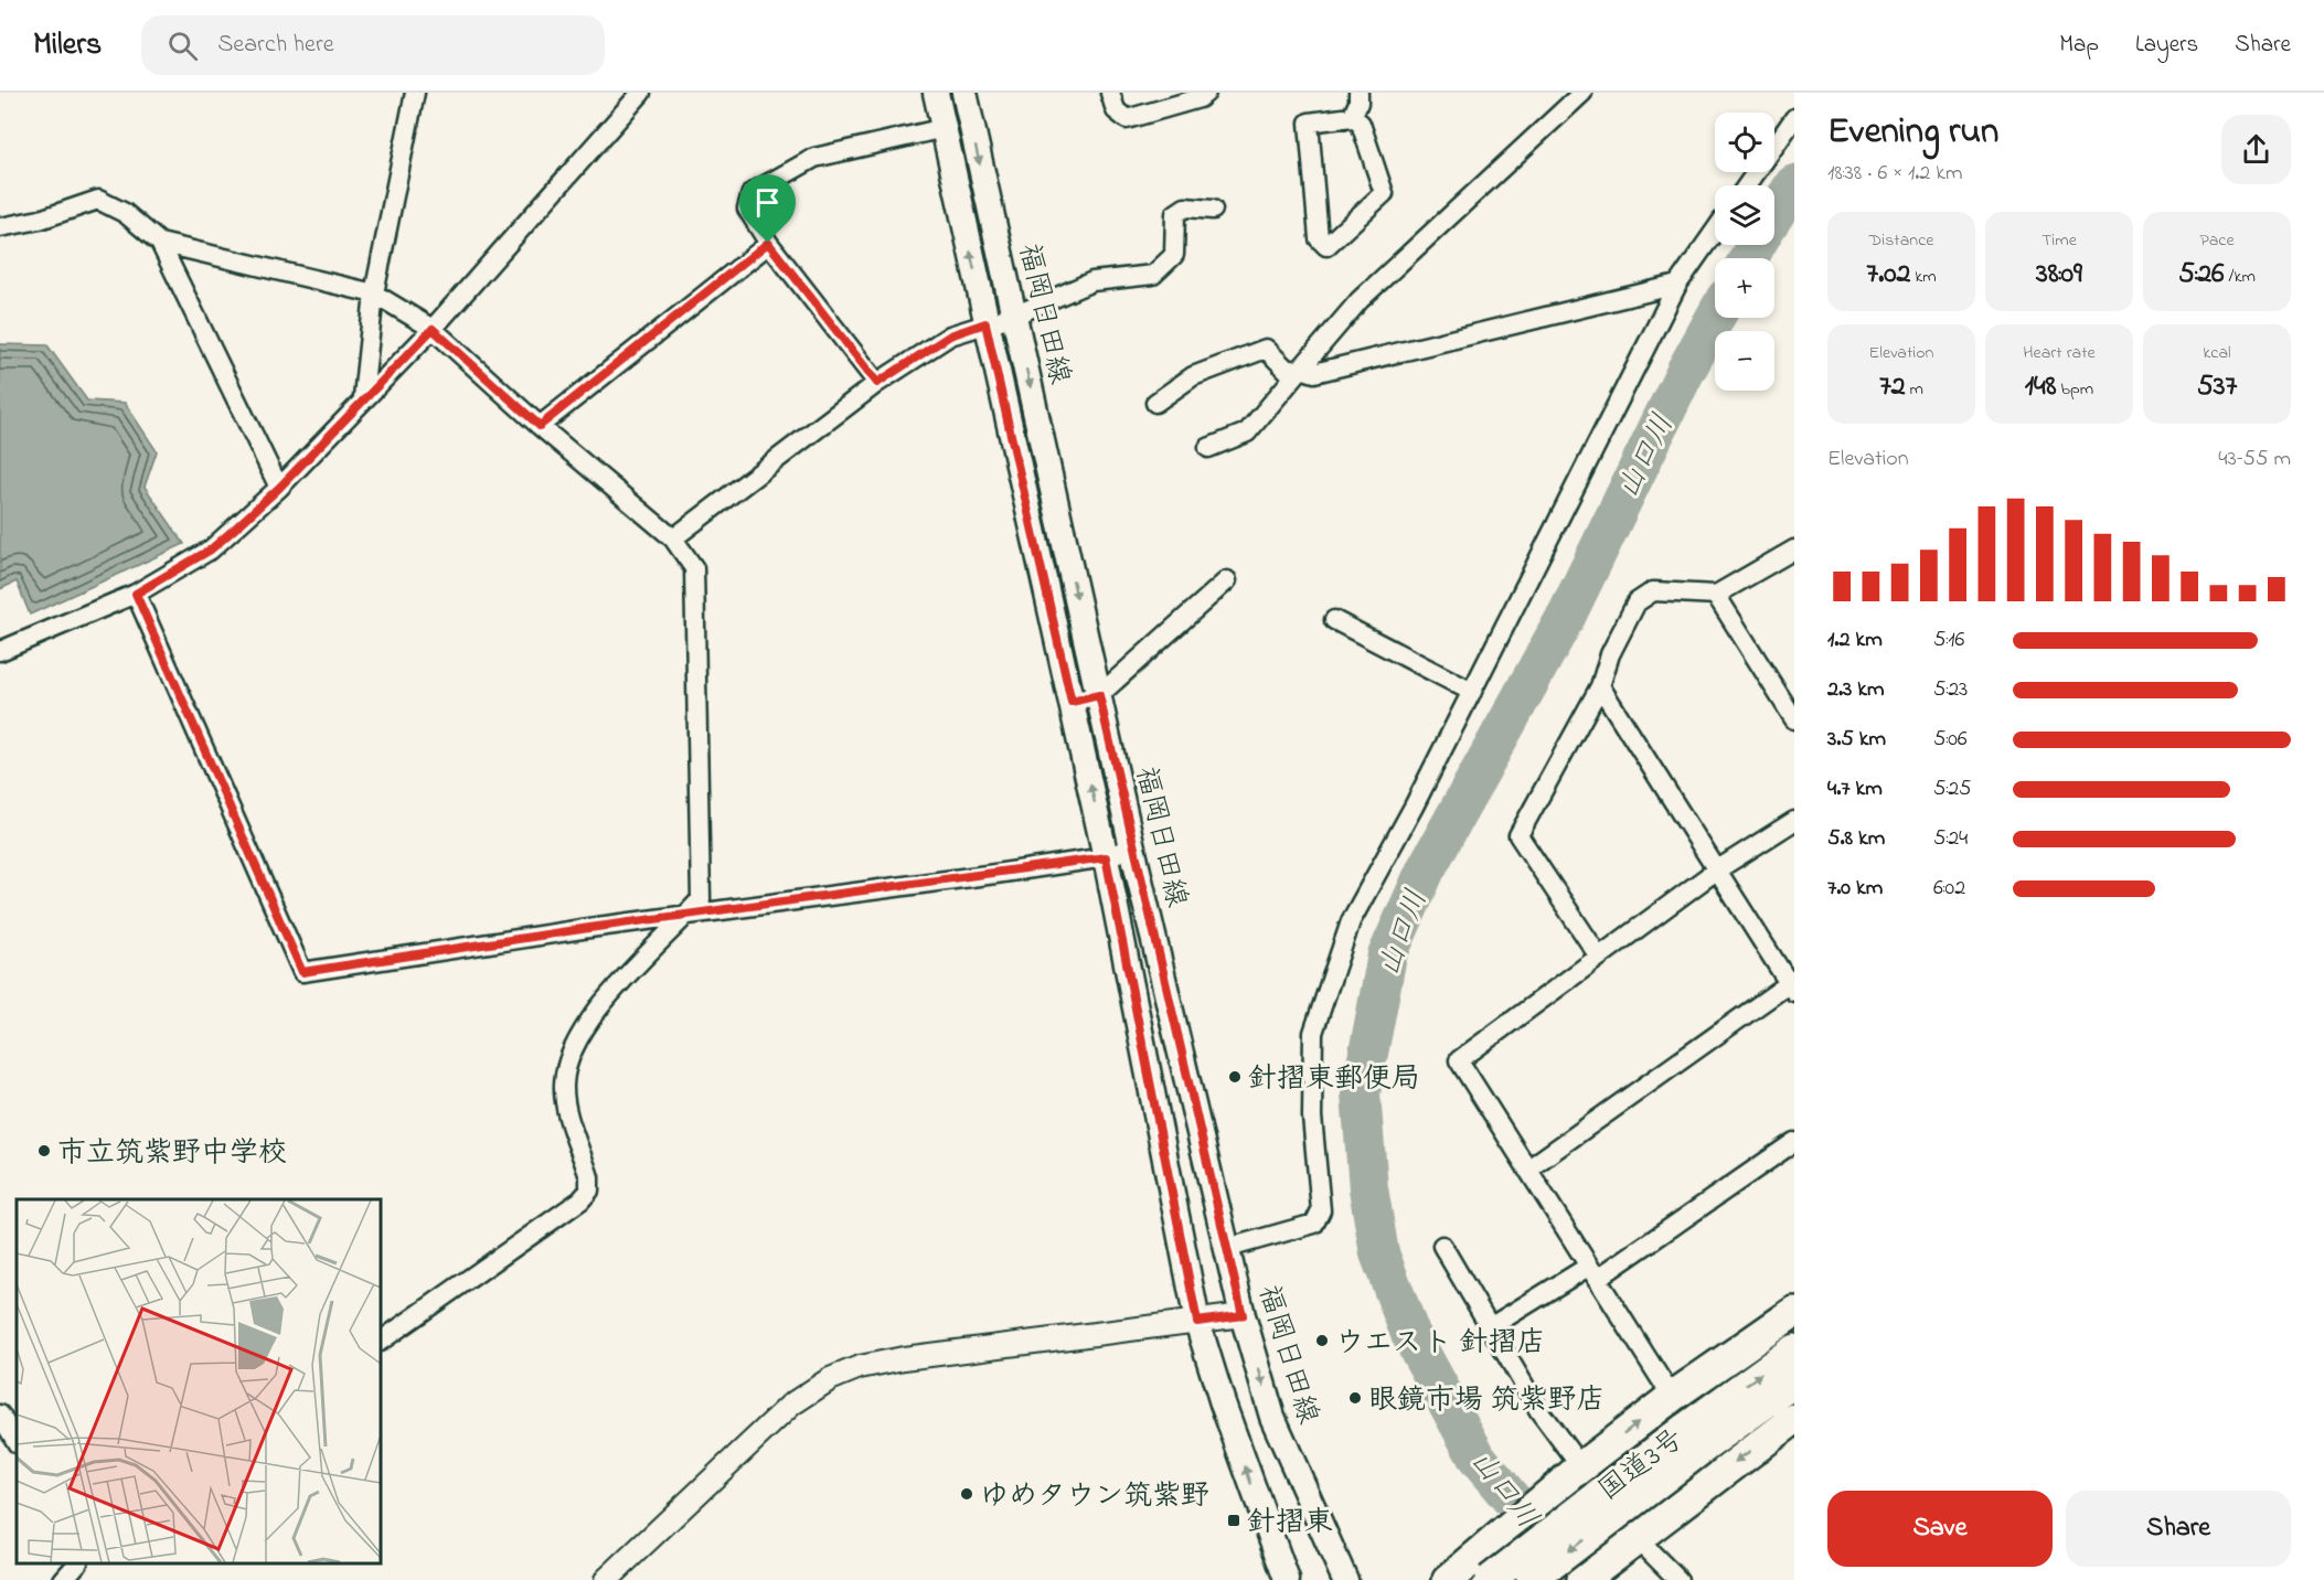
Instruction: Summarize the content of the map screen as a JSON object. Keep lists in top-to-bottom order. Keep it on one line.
{"streets":{"highway":["国道3号"],"main road":["福岡日田線"]},"water":["山口川"],"places":{"other":["針摺東郵便局","市立筑紫野中学校","ウエスト 針摺店","眼鏡市場 筑紫野店","ゆめタウン筑紫野"],"transit":["針摺東"]},"page":{"header":"Milers","search":"Search here","nav":["Map","Layers","Share"],"heading":["Evening run","18:38 · 6 × 1.2 km"],"map_buttons":["+","−"],"stats":[["Distance","7.02 km"],["Time","38:09"],["Pace","5:26 /km"],["Elevation","72 m"],["Heart rate","148 bpm"],["kcal","537"]],"chart":["Elevation","43–55 m"],"list":[{"name":"1.2 km","note":"5:16"},{"name":"2.3 km","note":"5:23"},{"name":"3.5 km","note":"5:06"},{"name":"4.7 km","note":"5:25"},{"name":"5.8 km","note":"5:24"},{"name":"7.0 km","note":"6:02"}],"buttons":["Save","Share"]}}
